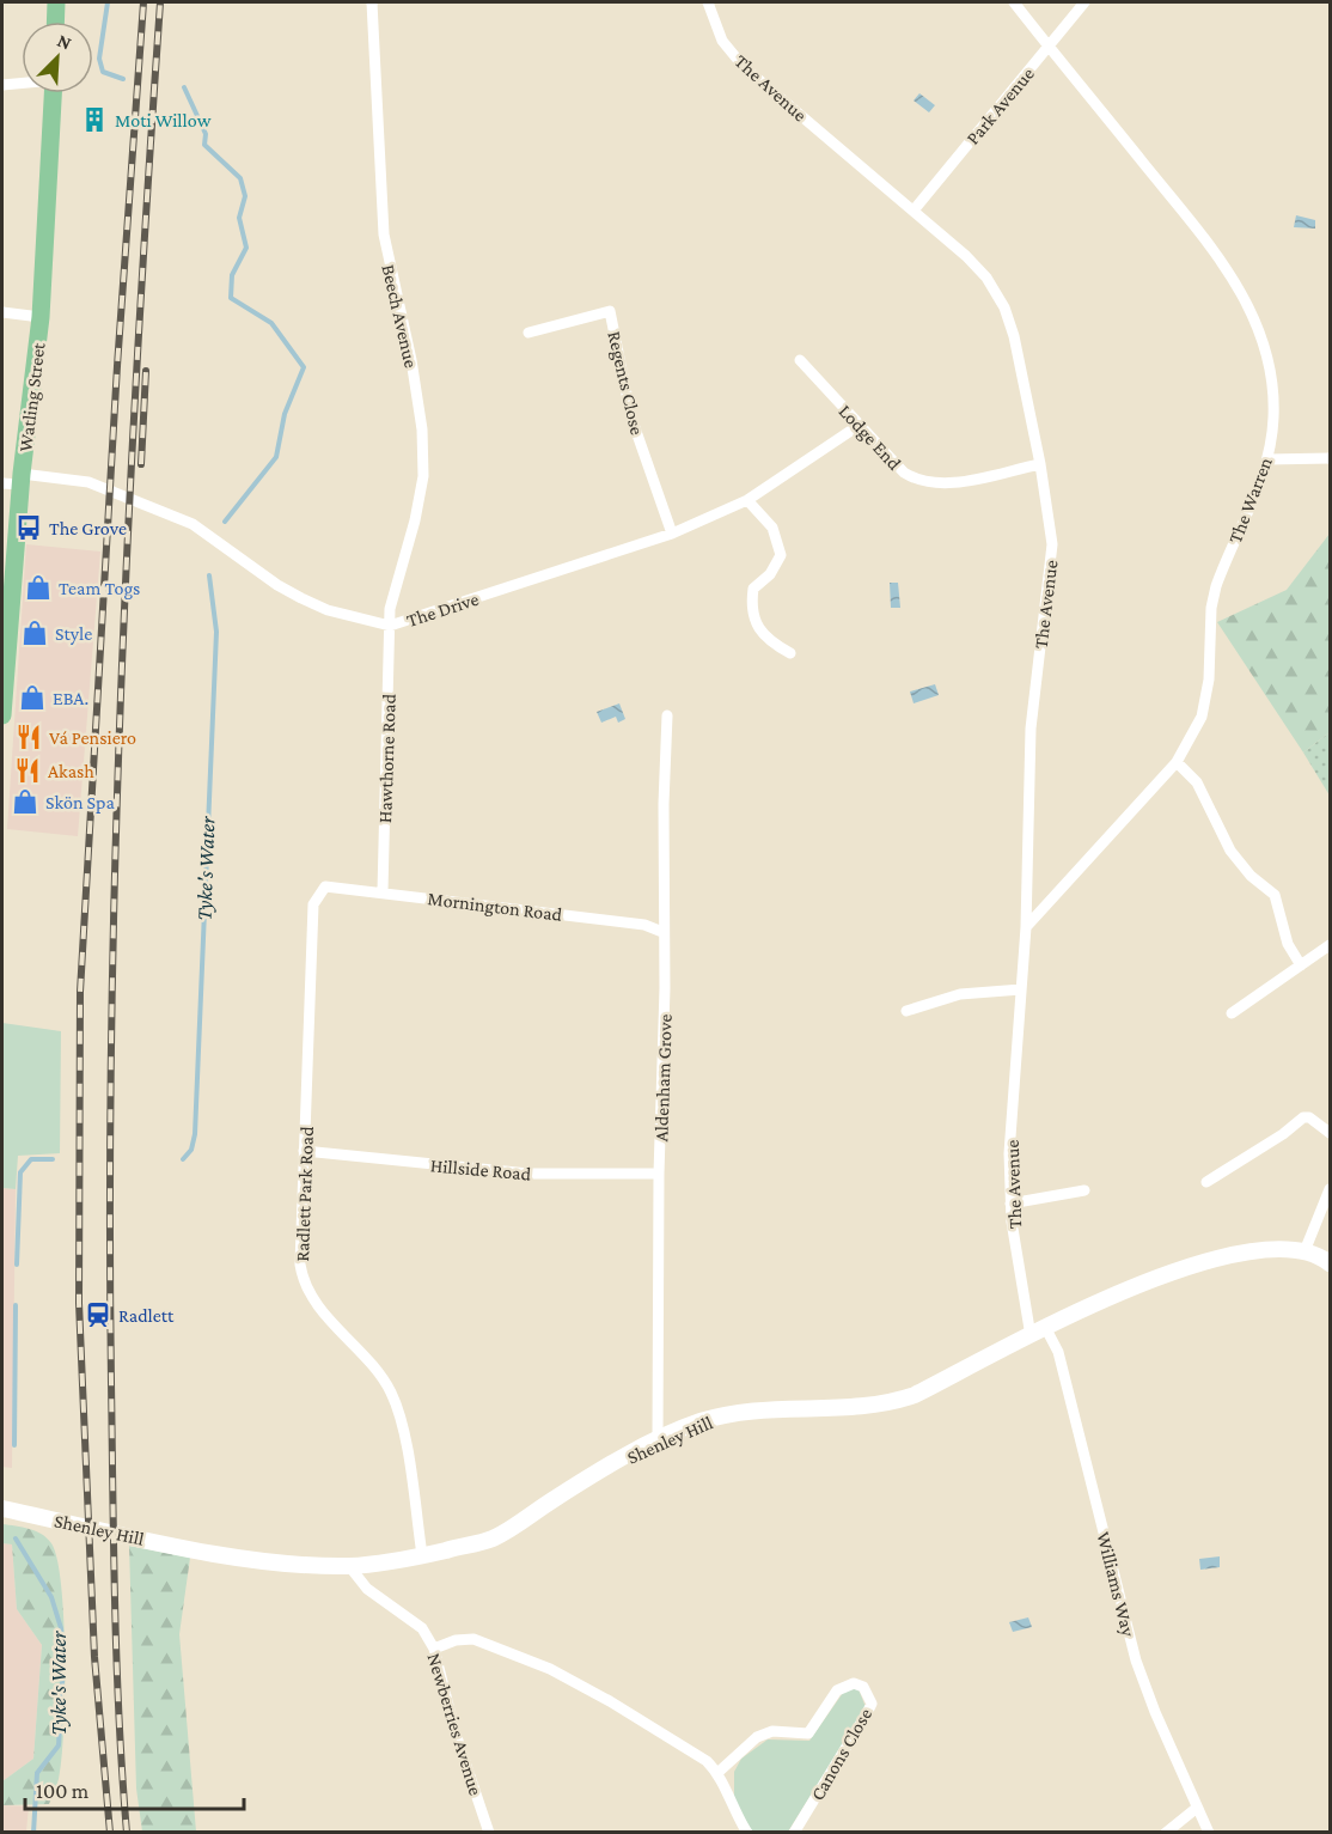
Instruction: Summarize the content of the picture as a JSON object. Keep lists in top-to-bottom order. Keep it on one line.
{"streets":{"main road":["Watling Street"],"street":["The Avenue","Park Avenue","Beech Avenue","Regents Close","Lodge End","The Warren","The Drive","Hawthorne Road","Mornington Road","Aldenham Grove","Hillside Road","Radlett Park Road","Shenley Hill","Williams Way","Newberries Avenue","Canons Close"]},"crossings":[["The Avenue","Park Avenue"],["The Avenue","Lodge End"],["The Avenue","The Warren"],["The Avenue","Shenley Hill"],["The Avenue","Williams Way"],["Park Avenue","The Warren"],["Beech Avenue","The Drive"],["Beech Avenue","Hawthorne Road"],["Regents Close","The Drive"],["Watling Street","The Drive"],["Lodge End","The Drive"],["The Drive","Hawthorne Road"],["Hawthorne Road","Mornington Road"],["Mornington Road","Aldenham Grove"],["Mornington Road","Radlett Park Road"],["Aldenham Grove","Hillside Road"],["Aldenham Grove","Shenley Hill"],["Hillside Road","Radlett Park Road"],["Radlett Park Road","Shenley Hill"],["Shenley Hill","Williams Way"],["Shenley Hill","Newberries Avenue"]],"water":["Tyke's Water"],"places":{"building":["Moti Willow"],"bus stop":["The Grove"],"shop":["Team Togs","Style","EBA.","Skön Spa"],"restaurant":["Vá Pensiero","Akash"],"station":["Radlett"]},"scale_bar":"100 m","north":"top right"}
